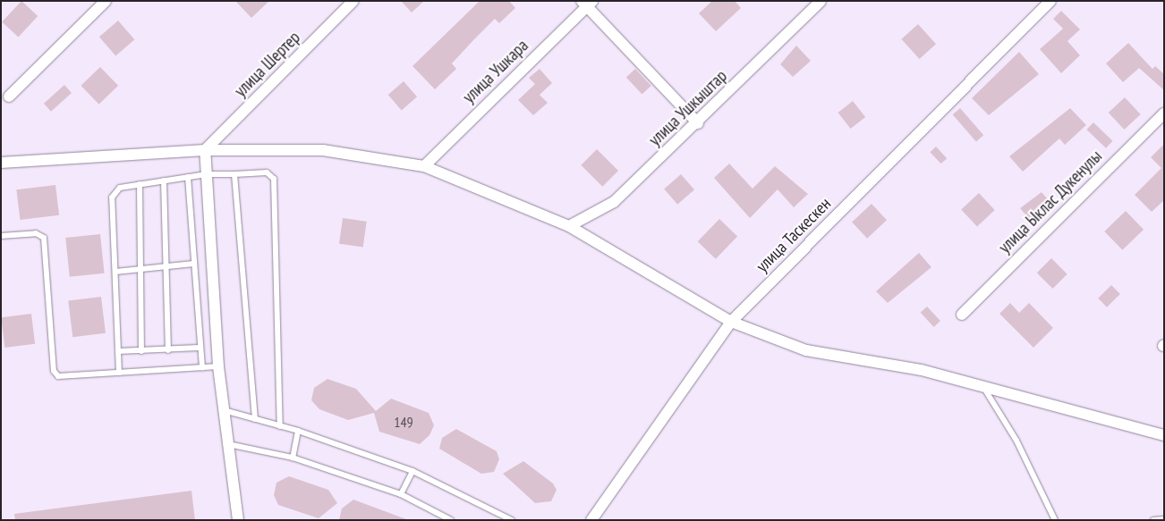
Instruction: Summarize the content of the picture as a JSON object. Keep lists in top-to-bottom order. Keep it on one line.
{"streets":{"street":["улица Шертер","улица Ушкара","улица Ушкыштар","улица Ыклас Дукенулы","улица Таскескен"]},"house_numbers":["149"]}
